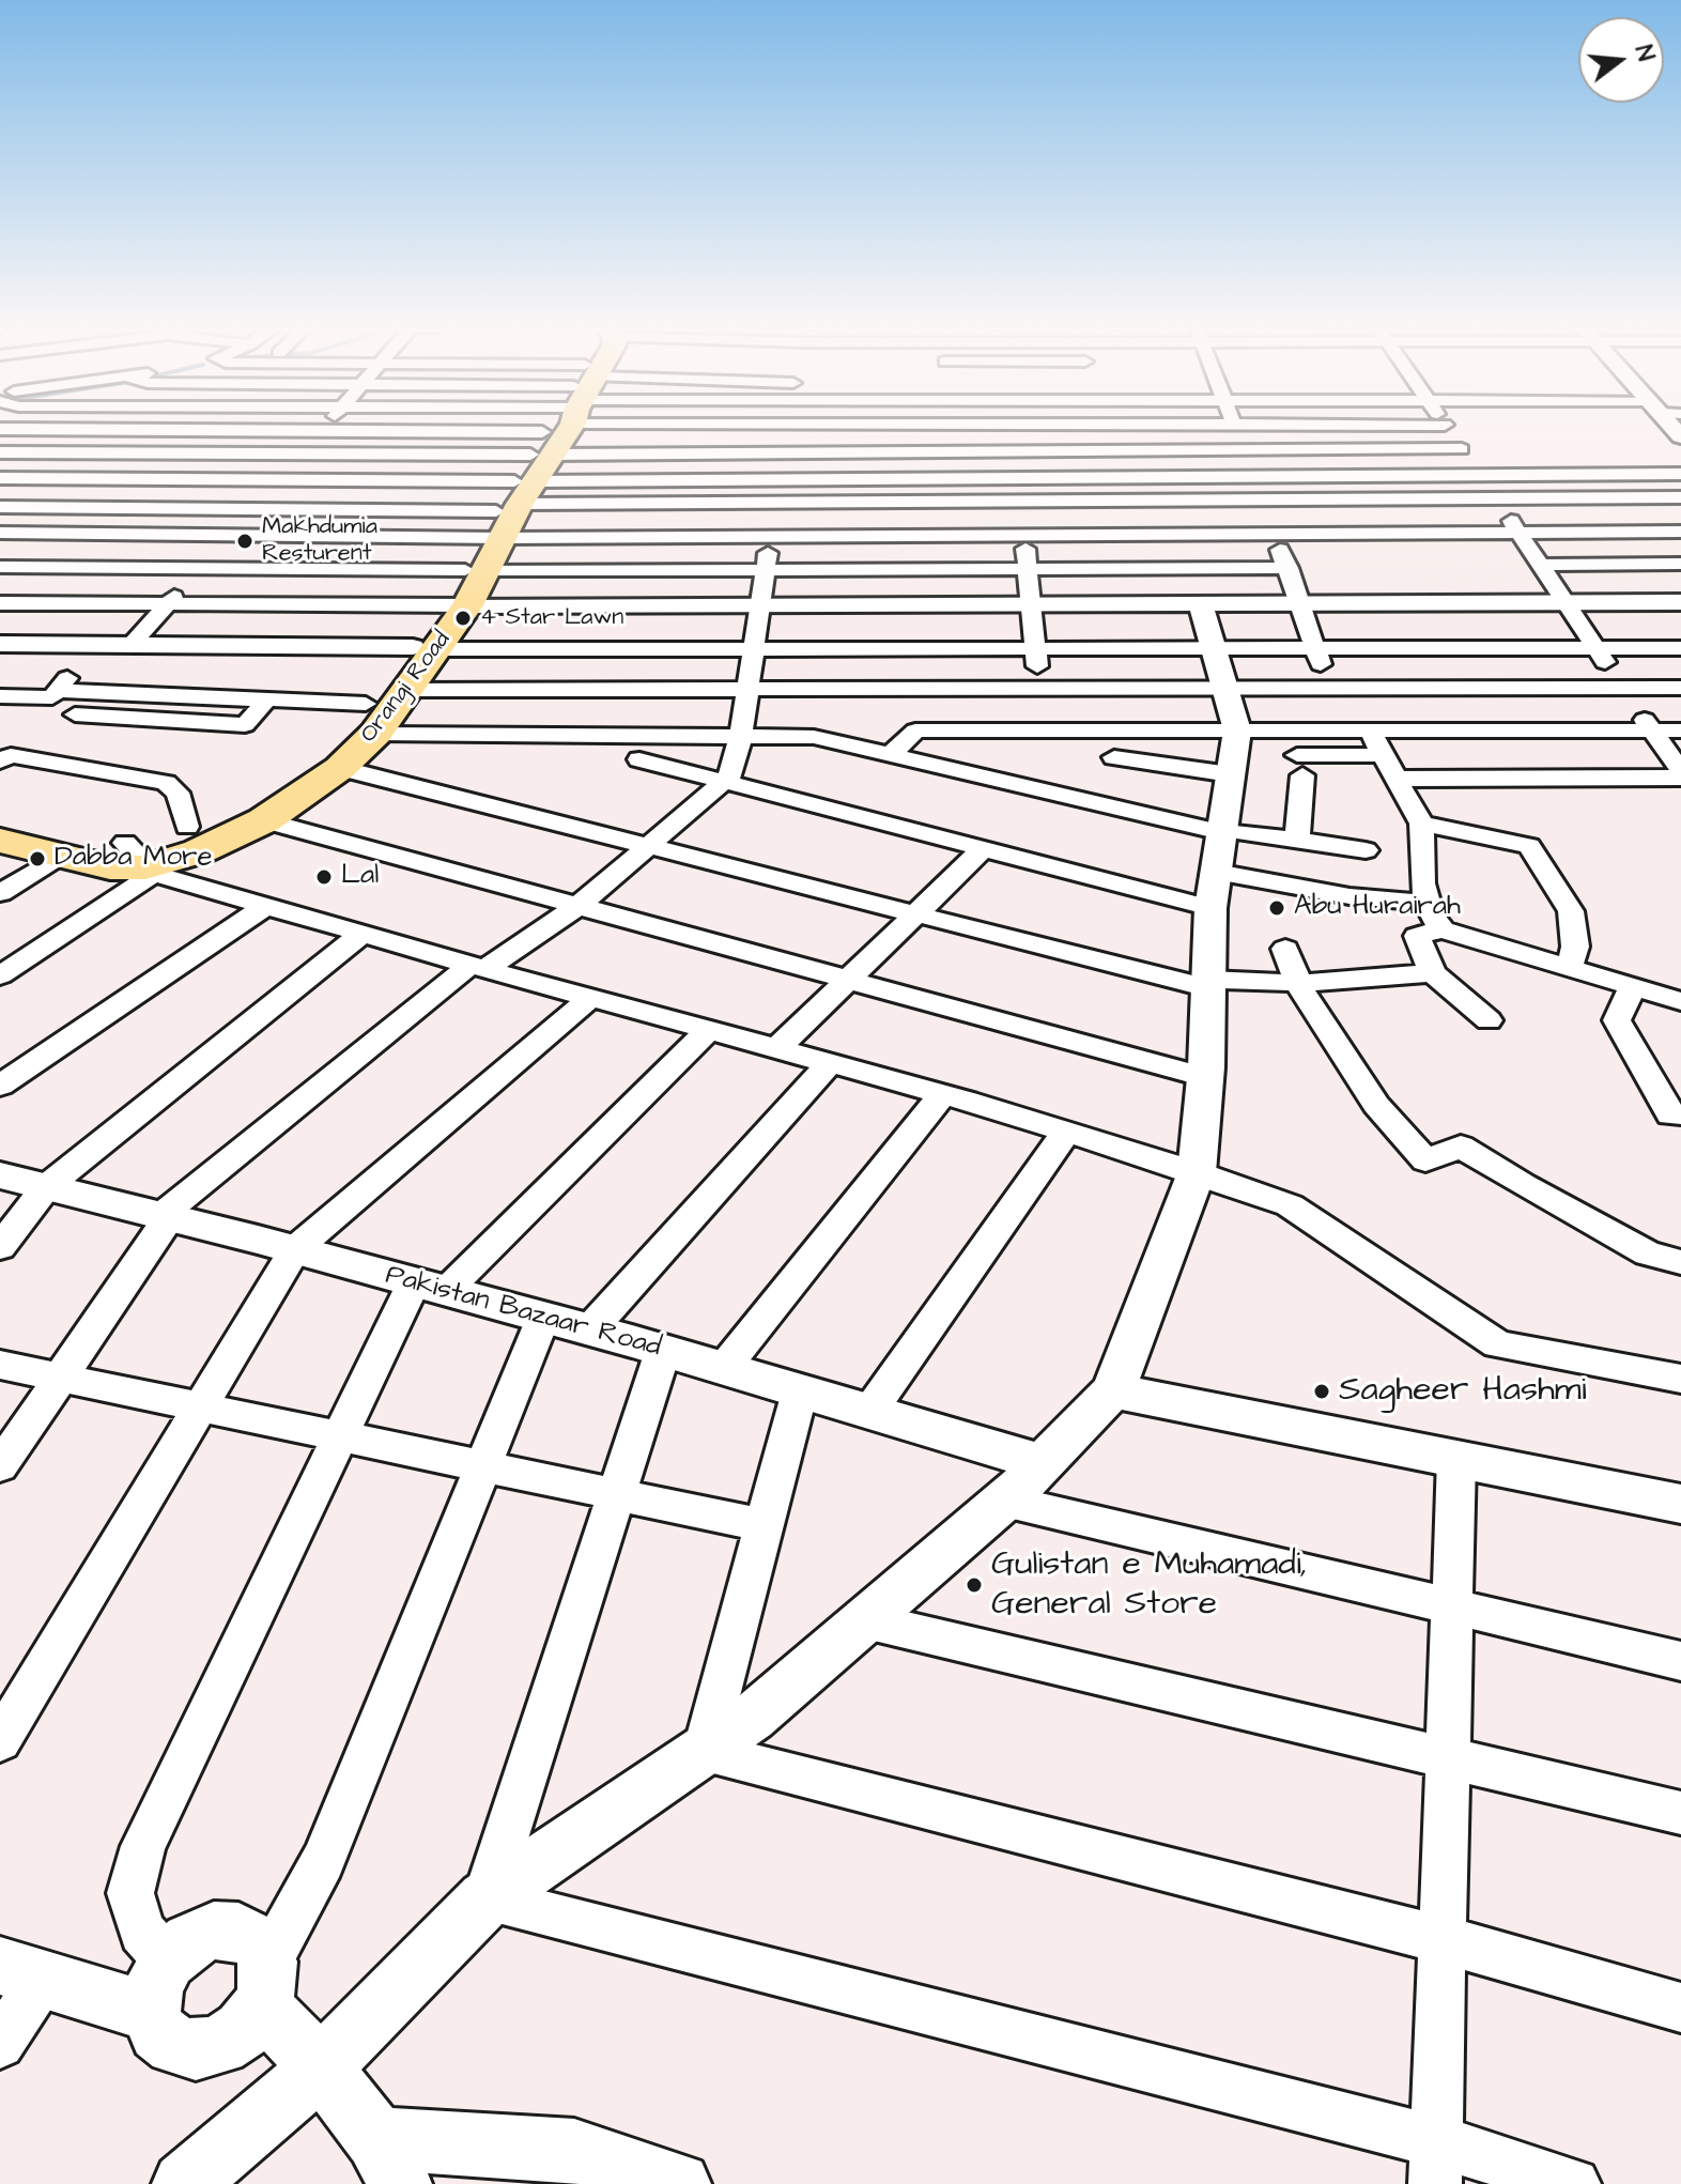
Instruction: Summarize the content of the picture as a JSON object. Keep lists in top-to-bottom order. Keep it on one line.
{"streets":{"main road":["Orangi Road"],"street":["Pakistan Bazaar Road"]},"places":["Makhdumia Resturent","4 Star Lawn","Dabba More","Lal","Abu Hurairah","Sagheer Hashmi","Gulistan e Muhamadi, General Store"],"north":"right"}
